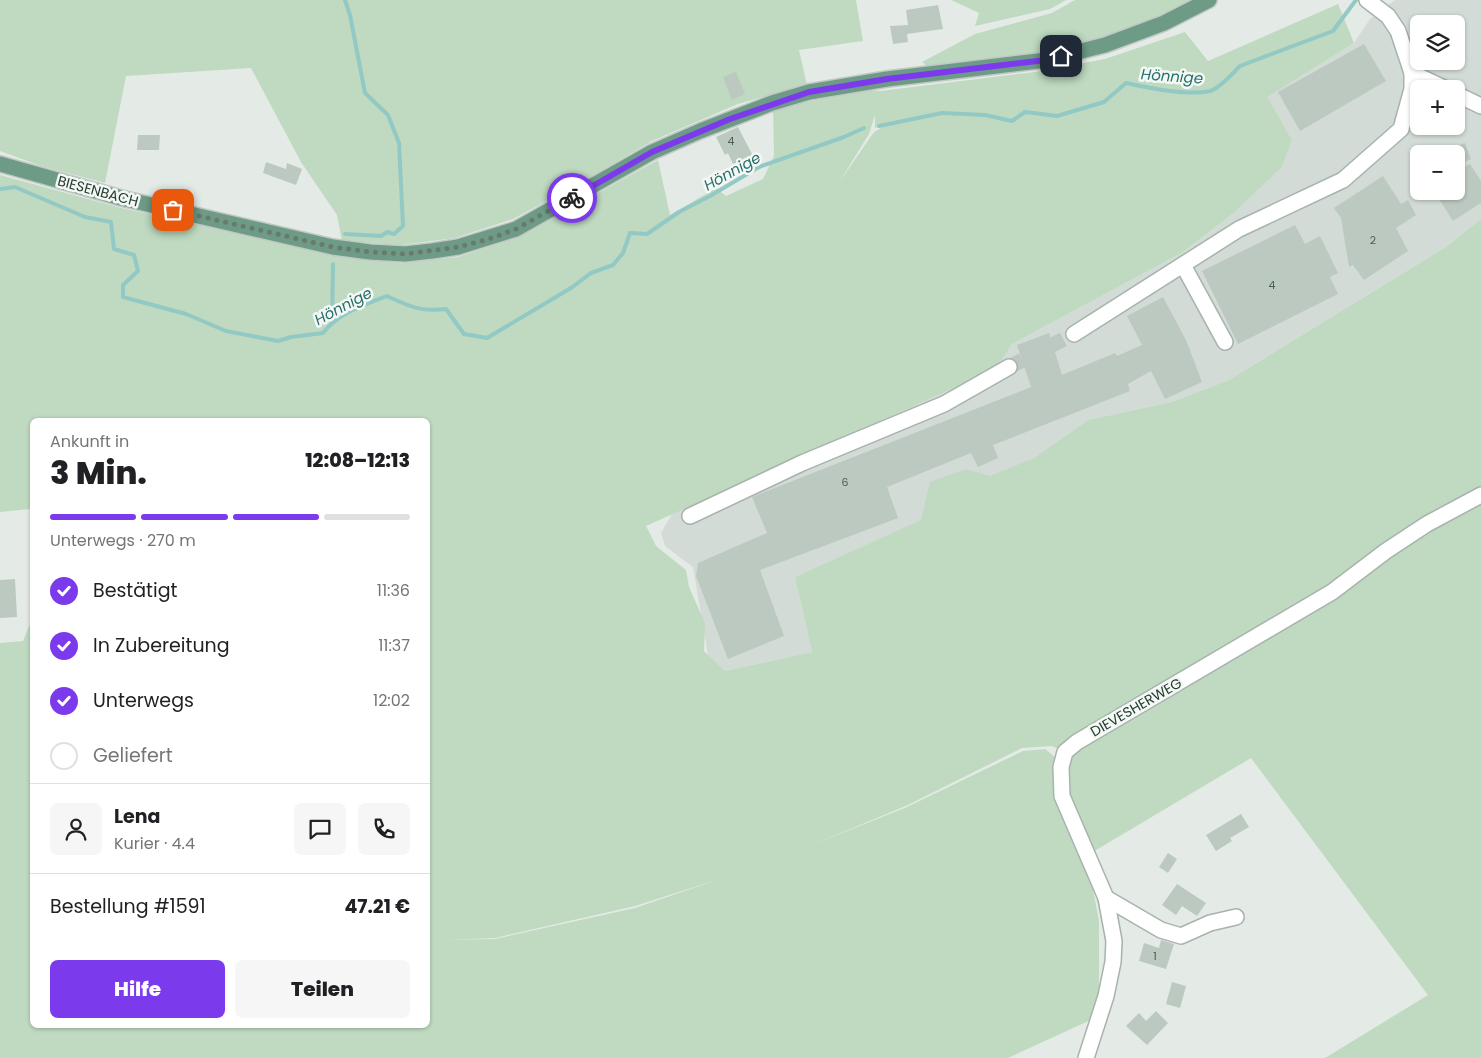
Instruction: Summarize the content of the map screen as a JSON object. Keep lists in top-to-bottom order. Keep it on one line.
{"streets":{"main road":["BIESENBACH"],"street":["DIEVESHERWEG"]},"water":["Hönnige"],"house_numbers":["4","2","4","6","1"],"page":{"map_buttons":["+","−"],"heading":["3 Min.","Ankunft in","12:08–12:13"],"panel":["Lena","Kurier · 4.4","Bestellung #1591","47.21 €"],"bar":"Unterwegs · 270 m","list":[["Bestätigt","11:36"],["In Zubereitung","11:37"],["Unterwegs","12:02"],"Geliefert"],"buttons":["Hilfe","Teilen"]}}
